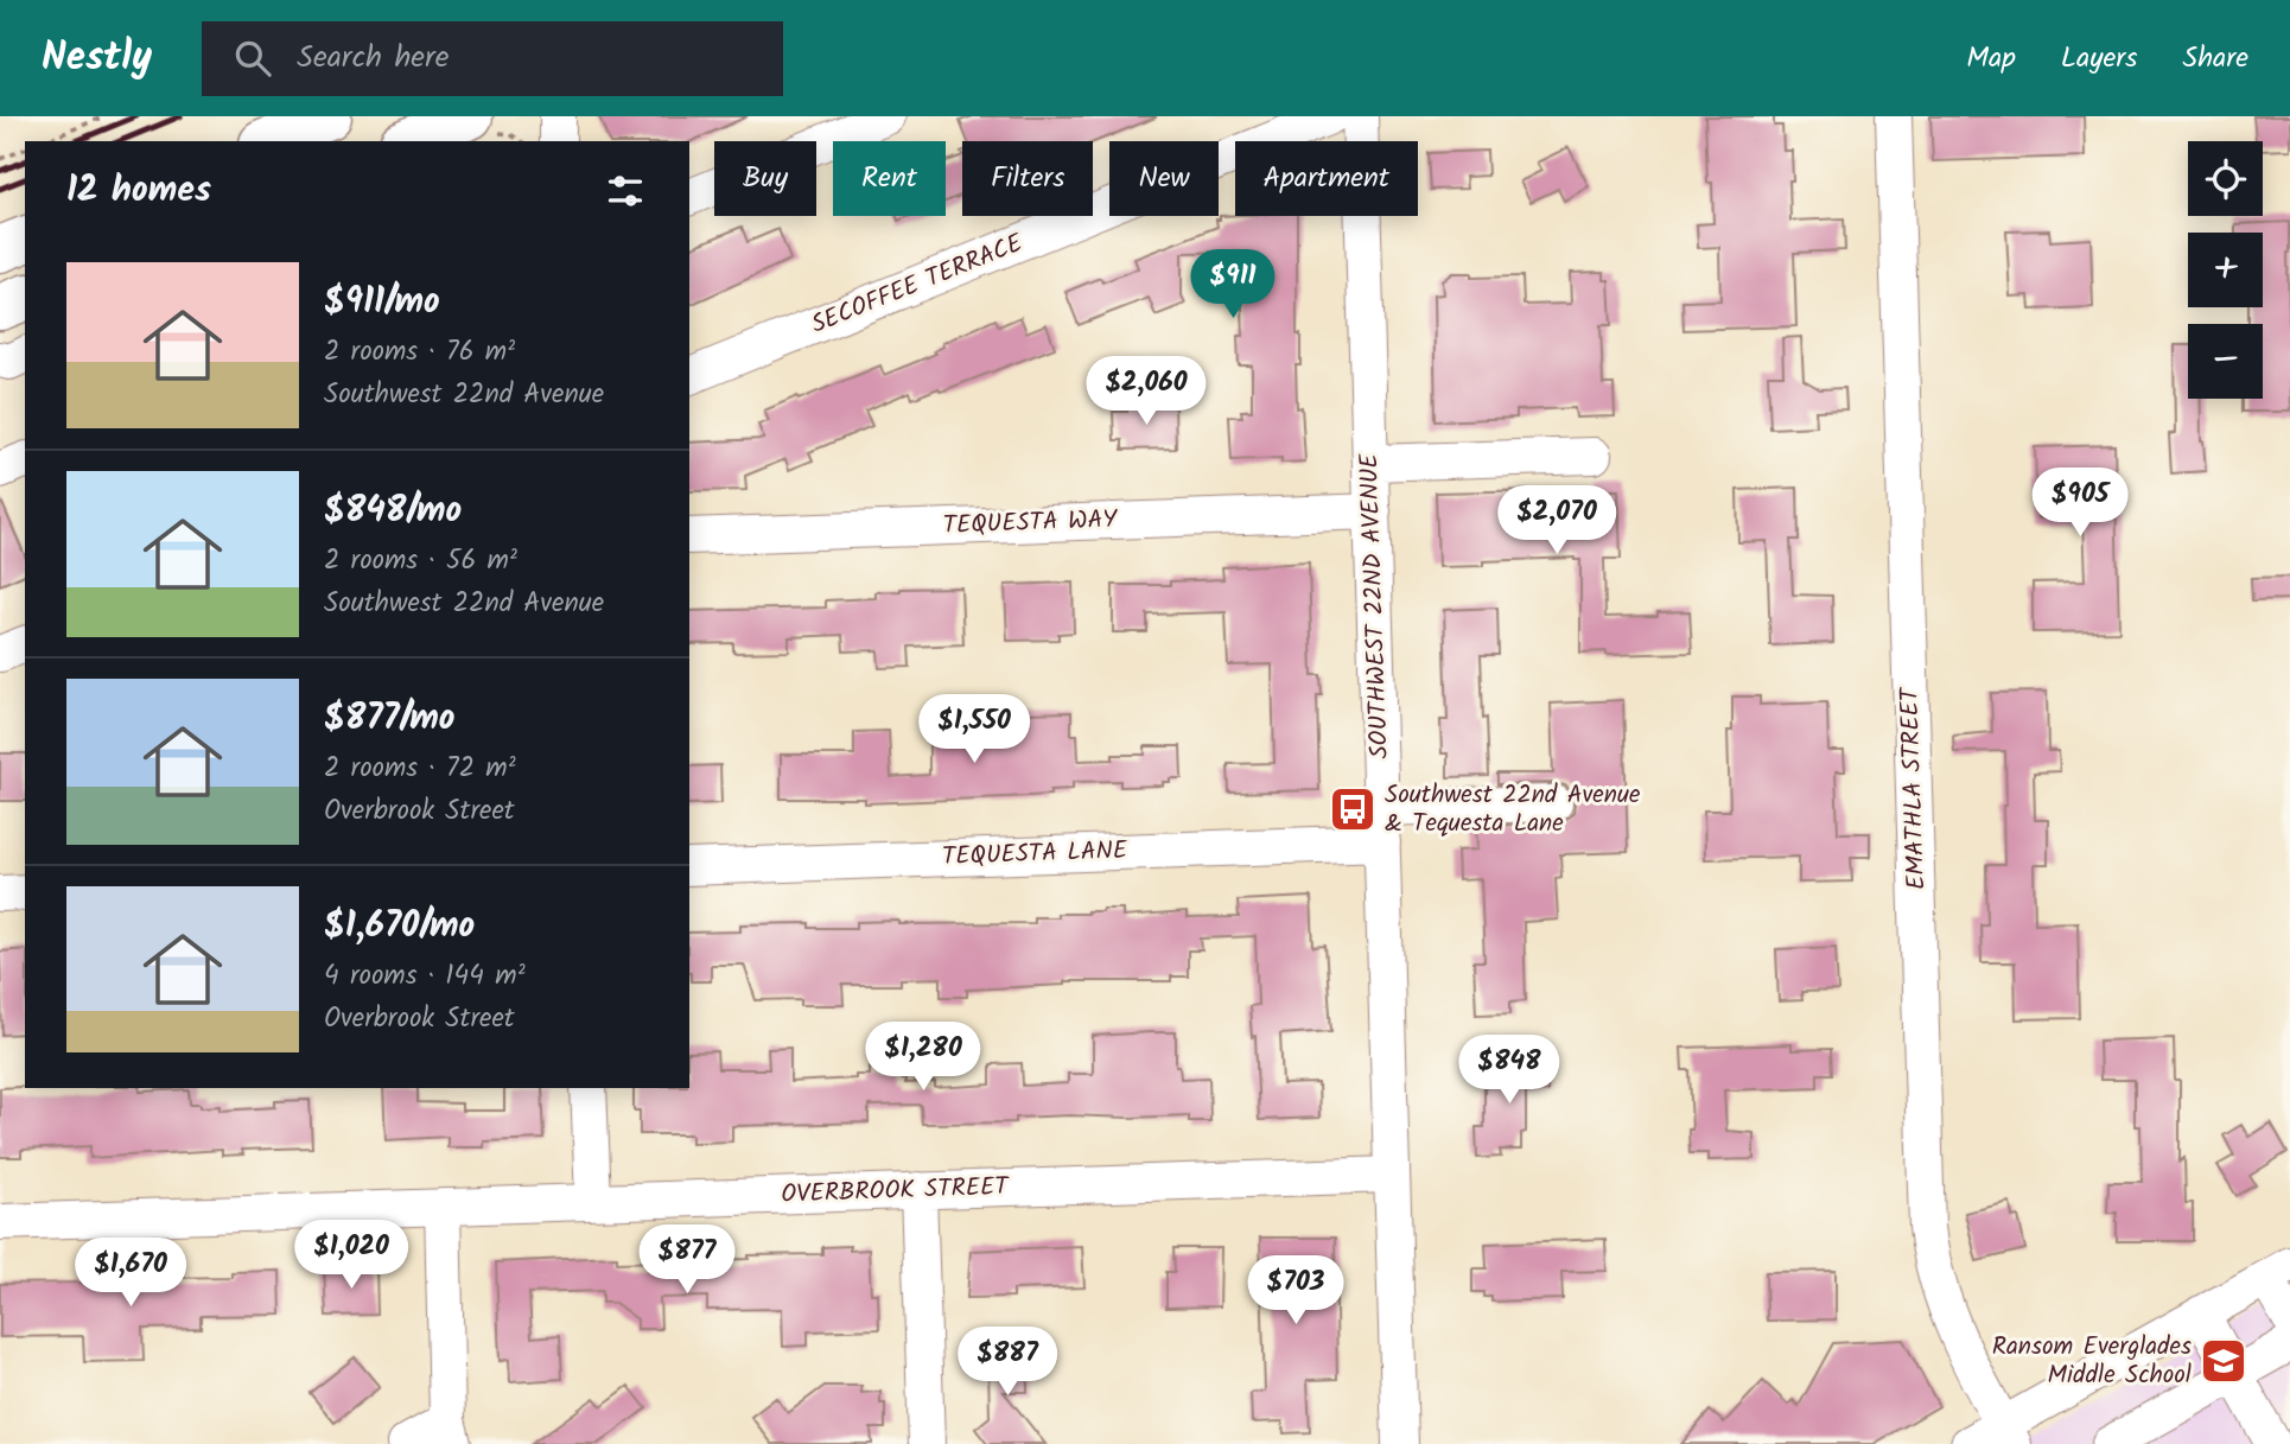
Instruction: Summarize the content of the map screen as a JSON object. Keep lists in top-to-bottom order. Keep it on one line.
{"streets":{"street":["SECOFFEE TERRACE","TEQUESTA WAY","SOUTHWEST 22ND AVENUE","EMATHLA STREET","TEQUESTA LANE","OVERBROOK STREET"]},"crossings":[["TEQUESTA WAY","SOUTHWEST 22ND AVENUE"],["SOUTHWEST 22ND AVENUE","TEQUESTA LANE"],["SOUTHWEST 22ND AVENUE","OVERBROOK STREET"]],"places":{"bus stop":["Southwest 22nd Avenue & Tequesta Lane"],"school or university":["Ransom Everglades Middle School"]},"page":{"header":"Nestly","search":"Search here","nav":["Map","Layers","Share"],"map_buttons":["+","−"],"chip":["Buy","Rent","Filters","New","Apartment"],"heading":"12 homes","list":[{"name":"$911/mo","note":"2 rooms · 76 m² · Southwest 22nd Avenue"},{"name":"$848/mo","note":"2 rooms · 56 m² · Southwest 22nd Avenue"},{"name":"$877/mo","note":"2 rooms · 72 m² · Overbrook Street"},{"name":"$1,670/mo","note":"4 rooms · 144 m² · Overbrook Street"}],"price":["$911","$2,060","$905","$2,070","$1,550","$1,280","$848","$1,020","$877","$1,670","$703","$887"]}}
